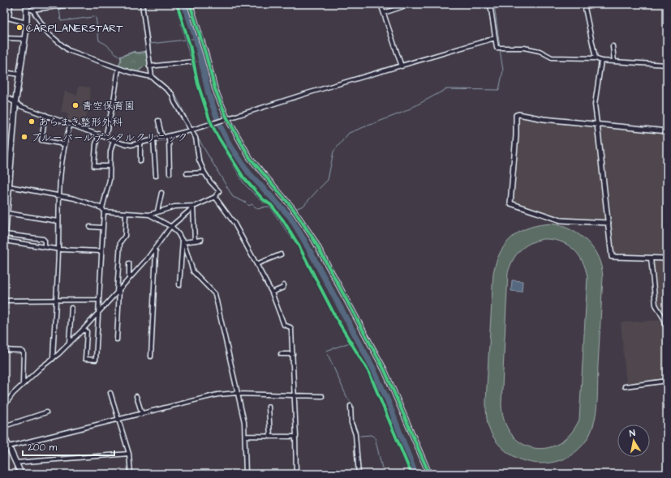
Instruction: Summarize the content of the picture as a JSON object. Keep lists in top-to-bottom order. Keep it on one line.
{"places":["CARPLANERSTART","青空保育園","あらまき整形外科","ブルーパールデンタルクリニック"],"scale_bar":"200 m","north":"top"}
